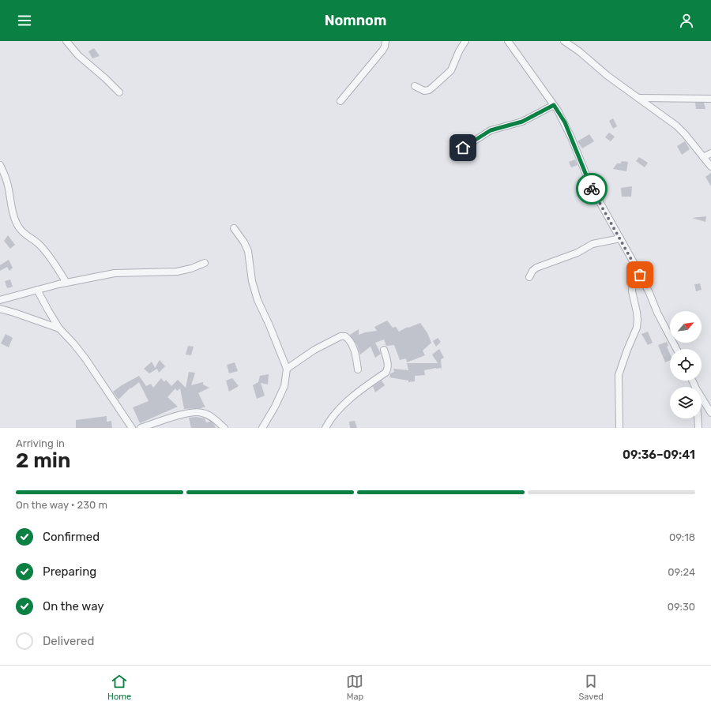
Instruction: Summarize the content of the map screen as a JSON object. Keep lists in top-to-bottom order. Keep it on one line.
{"north":"top right","page":{"header":"Nomnom","heading":["2 min","Arriving in","09:36–09:41"],"bar":"On the way · 230 m","list":[["Confirmed","09:18"],["Preparing","09:24"],["On the way","09:30"],"Delivered"],"tabs":["Home","Map","Saved"]}}
